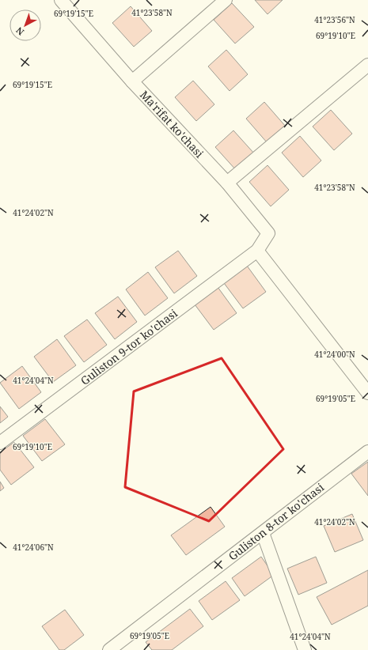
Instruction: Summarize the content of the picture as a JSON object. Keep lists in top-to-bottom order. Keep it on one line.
{"streets":{"street":["Ma'rifat ko'chasi","Guliston 9-tor ko'chasi","Guliston 8-tor ko'chasi"]},"crossings":[["Ma'rifat ko'chasi","Guliston 9-tor ko'chasi"]],"north":"bottom left","coordinates":["41°23'58\"N","69°19'15\"E","41°23'56\"N","69°19'10\"E","41°24'02\"N","41°24'00\"N","41°24'04\"N","69°19'05\"E","41°24'06\"N"]}
